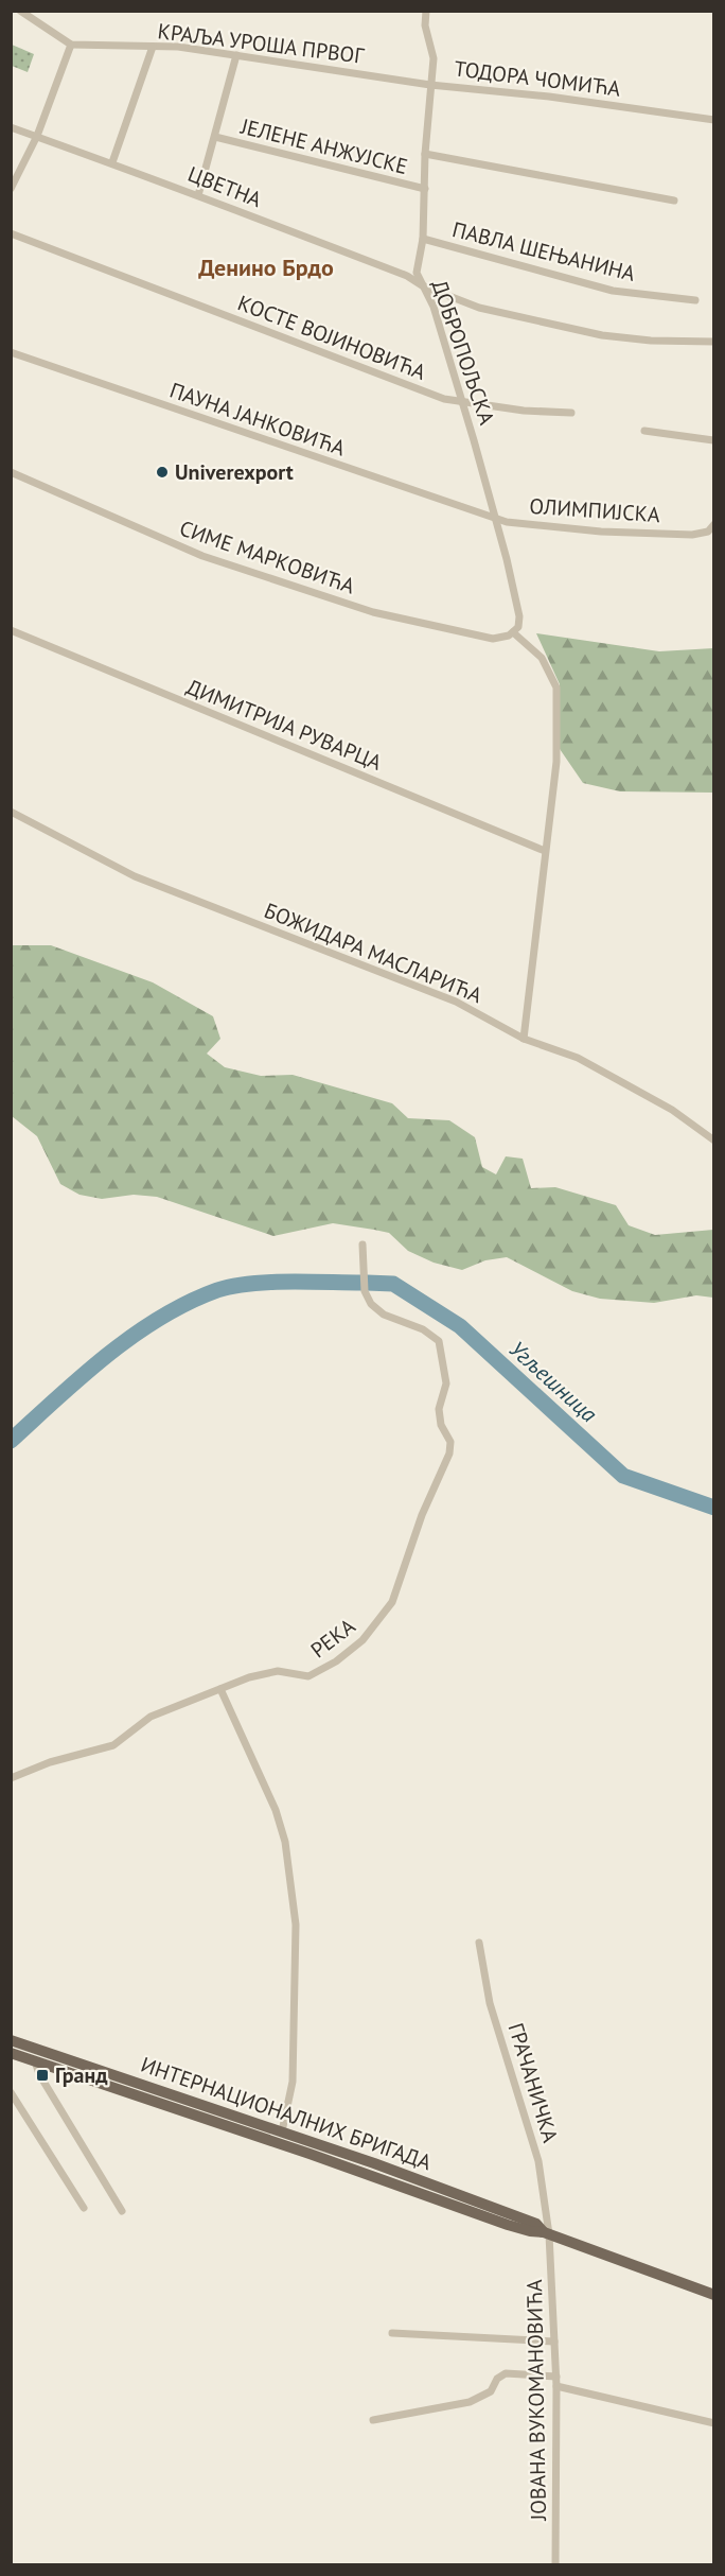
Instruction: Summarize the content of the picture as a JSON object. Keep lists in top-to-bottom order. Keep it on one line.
{"streets":{"main road":["ИНТЕРНАЦИОНАЛНИХ БРИГАДА"],"street":["КРАЉА УРОША ПРВОГ","ТОДОРА ЧОМИЋА","ЈЕЛЕНЕ АНЖУЈСКЕ","ЦВЕТНА","ПАВЛА ШЕЊАНИНА","КОСТЕ ВОЈИНОВИЋА","ДОБРОПОЉСКА","ПАУНА ЈАНКОВИЋА","ОЛИМПИЈСКА","СИМЕ МАРКОВИЋА","ДИМИТРИЈА РУВАРЦА","БОЖИДАРА МАСЛАРИЋА","РЕКА","ГРАЧАНИЧКА","ЈОВАНА ВУКОМАНОВИЋА"]},"crossings":[["КРАЉА УРОША ПРВОГ","ТОДОРА ЧОМИЋА"],["КРАЉА УРОША ПРВОГ","ДОБРОПОЉСКА"],["ТОДОРА ЧОМИЋА","ДОБРОПОЉСКА"],["ЈЕЛЕНЕ АНЖУЈСКЕ","ДОБРОПОЉСКА"],["ЦВЕТНА","ДОБРОПОЉСКА"],["ПАВЛА ШЕЊАНИНА","ДОБРОПОЉСКА"],["КОСТЕ ВОЈИНОВИЋА","ДОБРОПОЉСКА"],["ДОБРОПОЉСКА","ПАУНА ЈАНКОВИЋА"],["ДОБРОПОЉСКА","ОЛИМПИЈСКА"],["ДОБРОПОЉСКА","СИМЕ МАРКОВИЋА"],["ПАУНА ЈАНКОВИЋА","ОЛИМПИЈСКА"],["ГРАЧАНИЧКА","ИНТЕРНАЦИОНАЛНИХ БРИГАДА"],["ГРАЧАНИЧКА","ЈОВАНА ВУКОМАНОВИЋА"],["ИНТЕРНАЦИОНАЛНИХ БРИГАДА","ЈОВАНА ВУКОМАНОВИЋА"]],"districts":["Денино Брдо"],"water":["Угљешница"],"places":{"other":["Univerexport"],"transit":["Гранд"]}}
